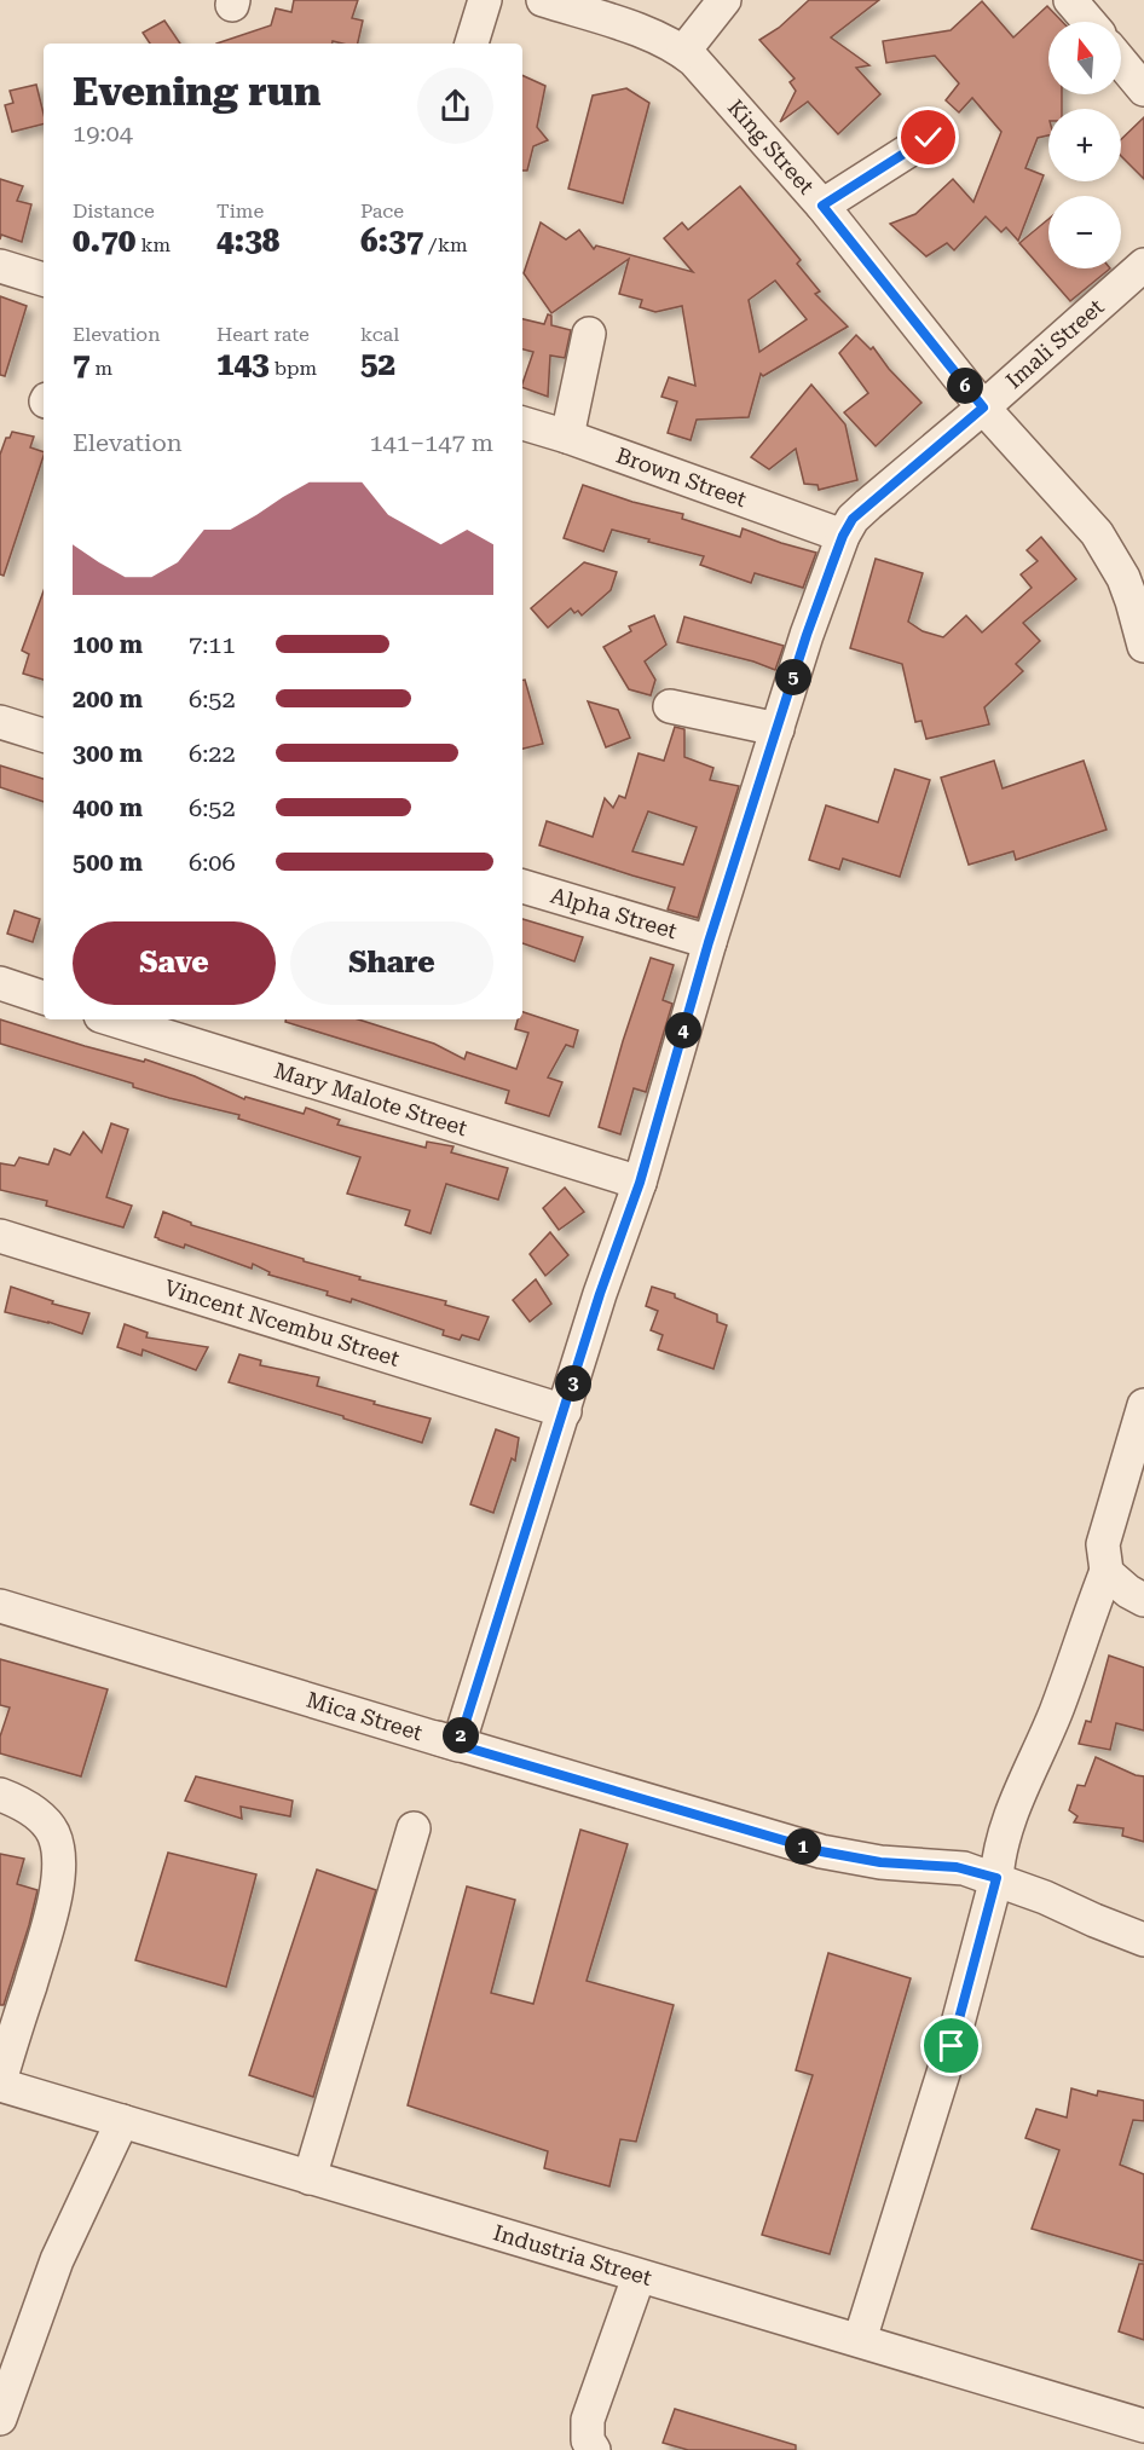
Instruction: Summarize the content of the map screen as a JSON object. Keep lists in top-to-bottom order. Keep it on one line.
{"streets":{"street":["King Street","Imali Street","Brown Street","Alpha Street","Mary Malote Street","Vincent Ncembu Street","Mica Street","Industria Street"]},"crossings":[["King Street","Imali Street"],["Imali Street","Brown Street"],["Imali Street","Alpha Street"],["Imali Street","Mary Malote Street"],["Imali Street","Vincent Ncembu Street"],["Imali Street","Mica Street"]],"north":"top","page":{"map_buttons":["+","−"],"heading":["Evening run","19:04"],"stats":[["Distance","0.70 km"],["Time","4:38"],["Pace","6:37 /km"],["Elevation","7 m"],["Heart rate","143 bpm"],["kcal","52"]],"pins":["6","5","4","3","2","1"],"chart":["Elevation","141–147 m"],"list":[{"name":"100 m","note":"7:11"},{"name":"200 m","note":"6:52"},{"name":"300 m","note":"6:22"},{"name":"400 m","note":"6:52"},{"name":"500 m","note":"6:06"}],"buttons":["Save","Share"]}}
